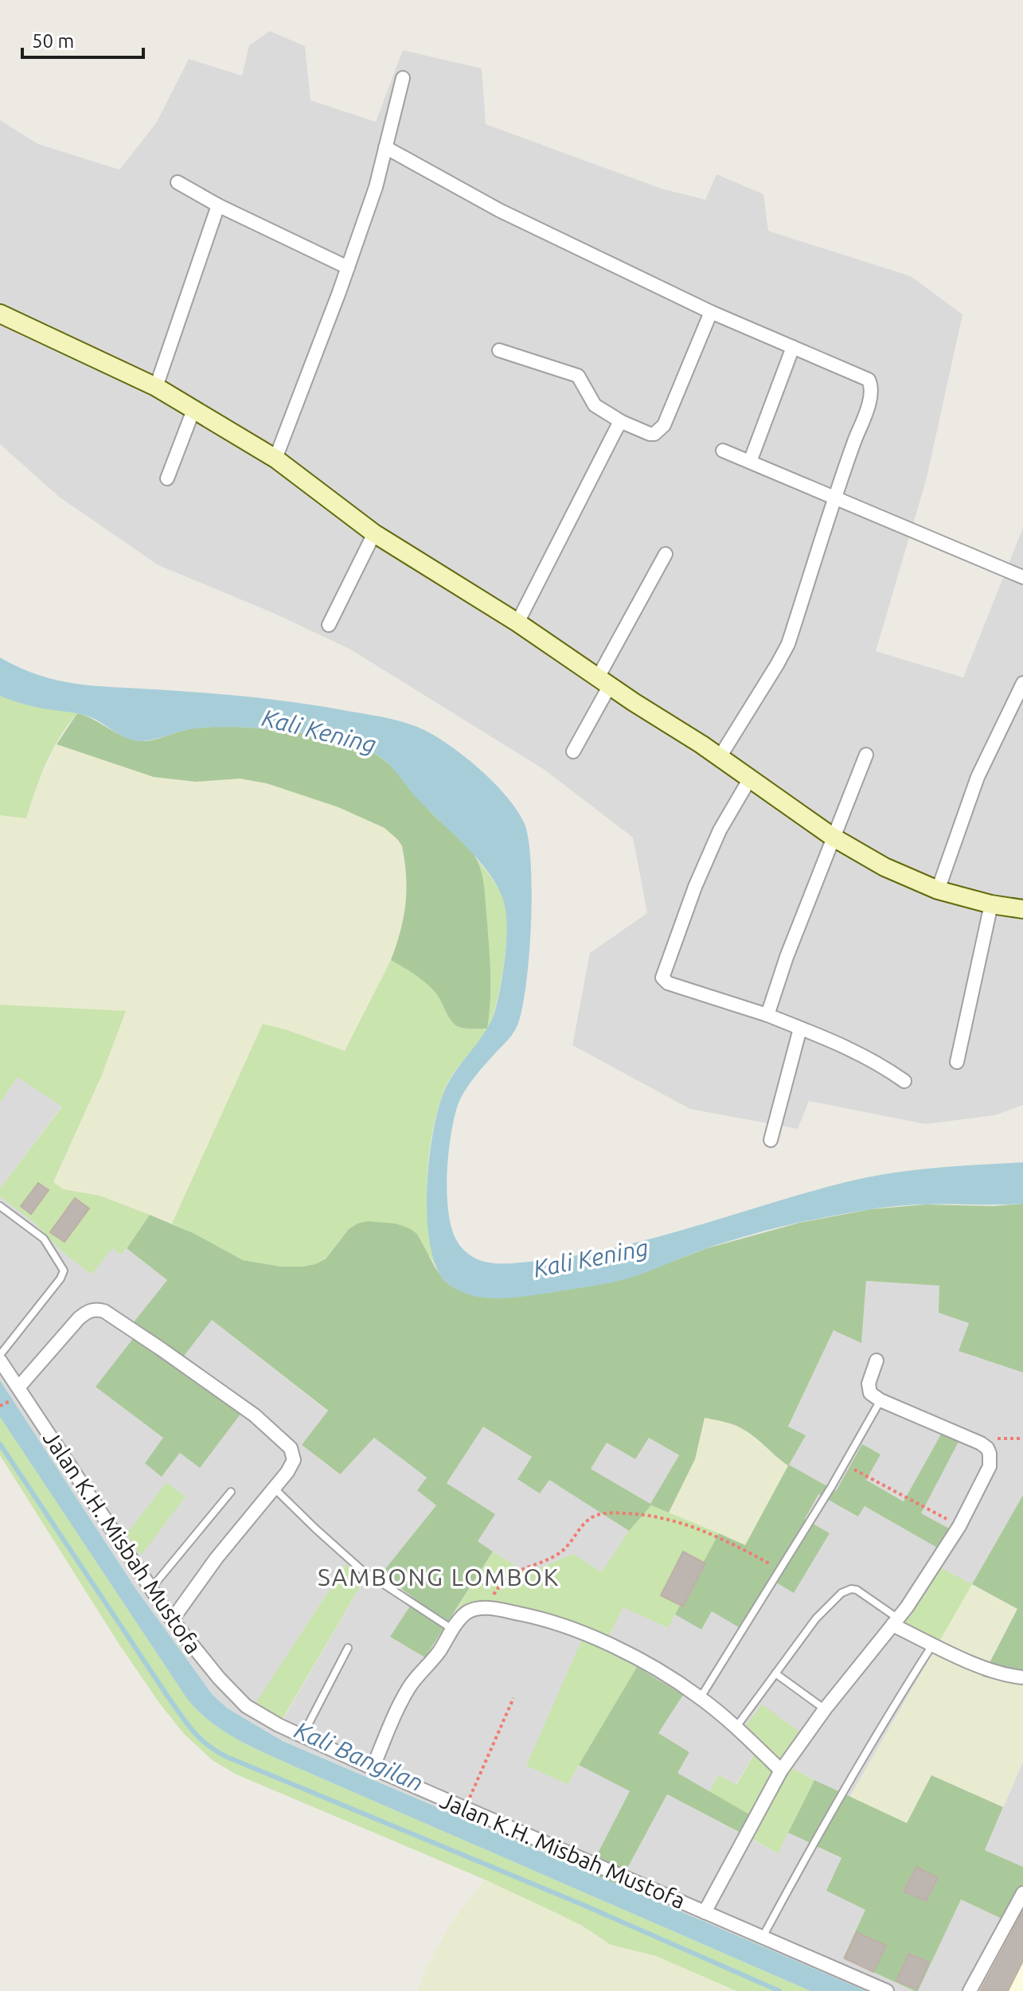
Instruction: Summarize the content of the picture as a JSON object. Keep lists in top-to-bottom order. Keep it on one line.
{"streets":{"street":["Jalan K.H. Misbah Mustofa"]},"districts":["SAMBONG LOMBOK"],"water":["Kali Kening","Kali Bangilan"],"scale_bar":"50 m"}
